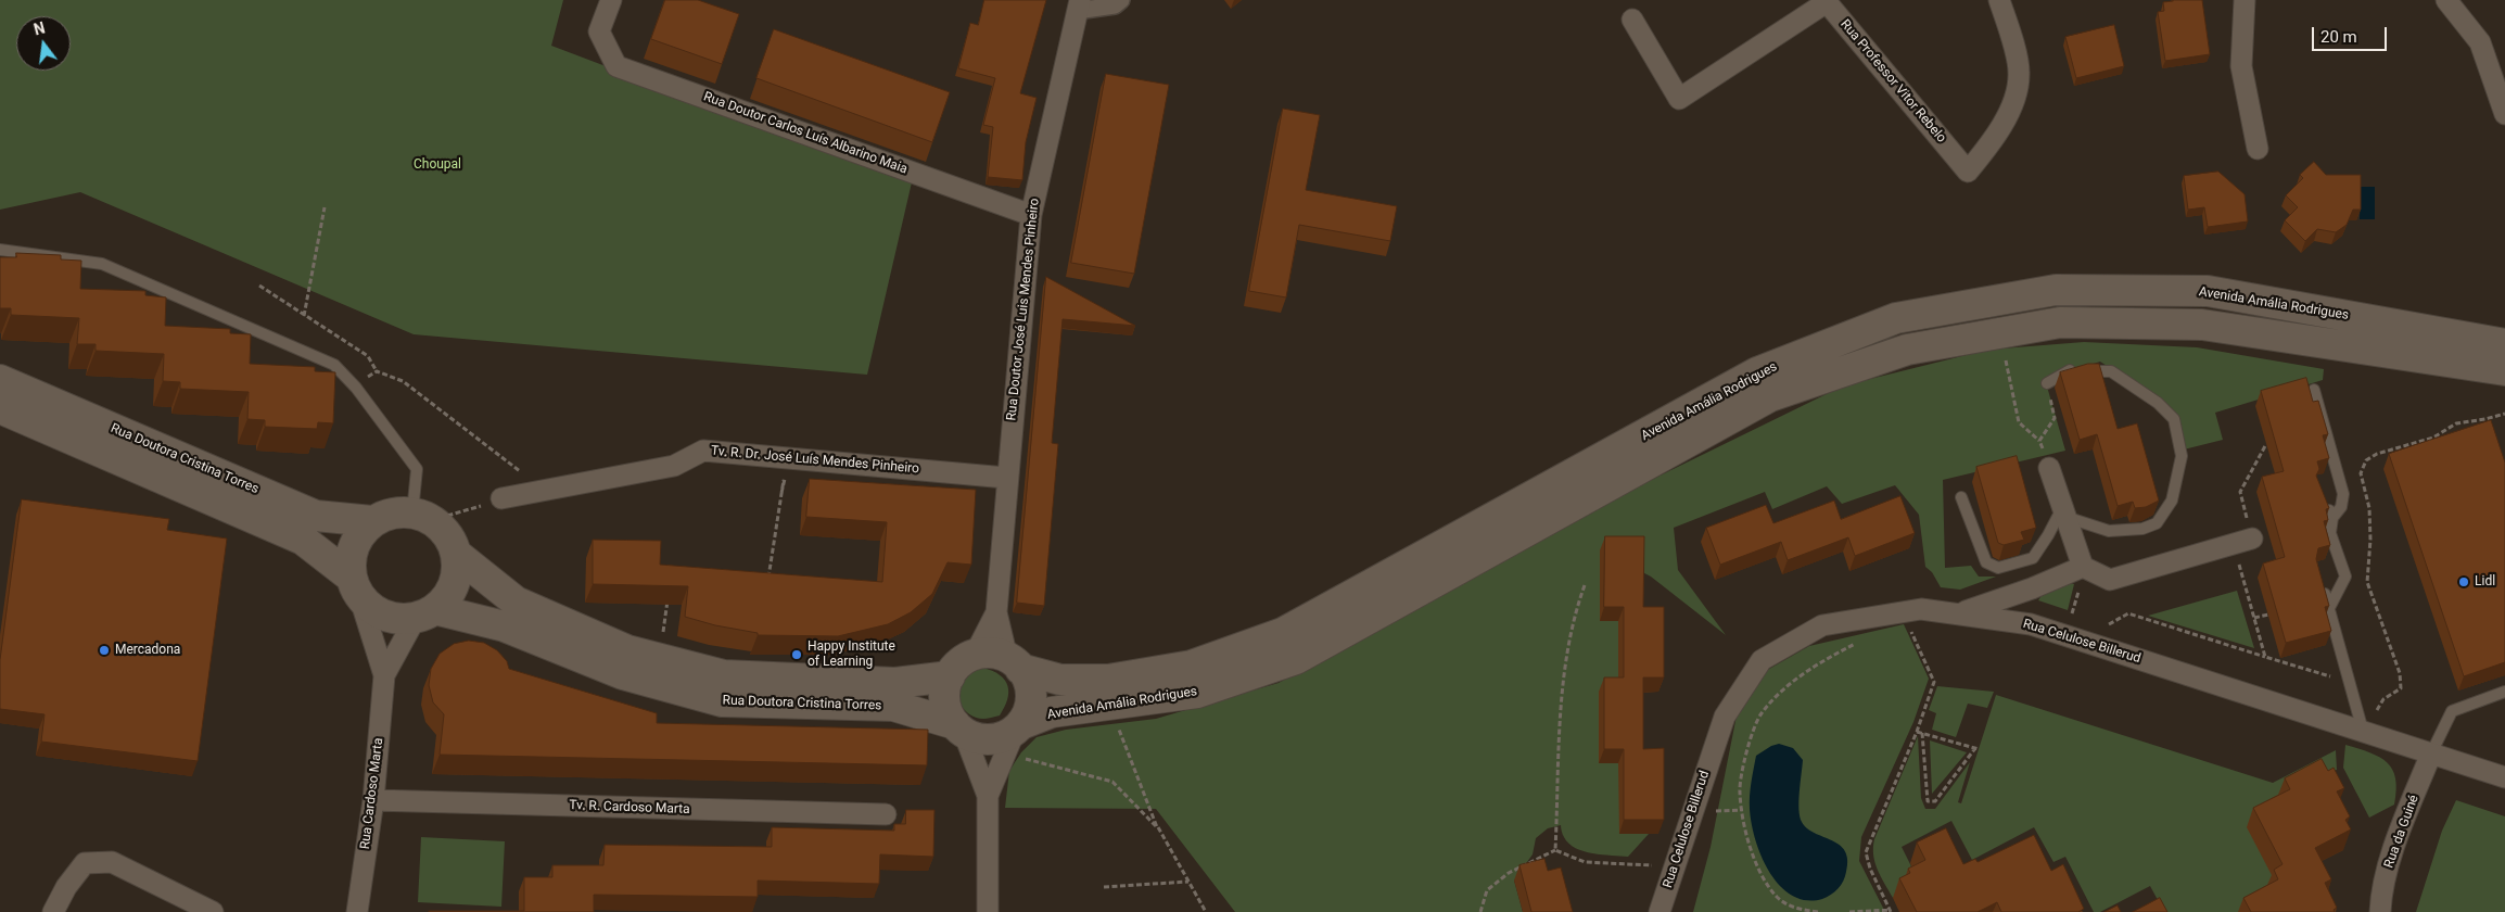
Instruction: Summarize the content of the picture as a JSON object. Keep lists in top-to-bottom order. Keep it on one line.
{"streets":{"main road":["Avenida Amália Rodrigues","Rua Doutora Cristina Torres"],"street":["Rua Professor Vitor Rebelo","Rua Doutor Carlos Luís Albarino Maia","Rua Doutor José Luis Mendes Pinheiro","Tv. R. Dr. José Luís Mendes Pinheiro","Rua Celulose Billerud","Rua Cardoso Marta","Tv. R. Cardoso Marta","Rua da Guiné"]},"crossings":[["Rua Doutor Carlos Luís Albarino Maia","Rua Doutor José Luis Mendes Pinheiro"],["Avenida Amália Rodrigues","Rua Doutor José Luis Mendes Pinheiro"],["Avenida Amália Rodrigues","Rua Doutora Cristina Torres"],["Rua Doutor José Luis Mendes Pinheiro","Rua Doutora Cristina Torres"],["Rua Doutor José Luis Mendes Pinheiro","Tv. R. Dr. José Luís Mendes Pinheiro"],["Rua Celulose Billerud","Rua da Guiné"],["Rua Cardoso Marta","Tv. R. Cardoso Marta"]],"parks":["Choupal"],"places":["Lidl","Mercadona","Happy Institute of Learning"],"scale_bar":"20 m","north":"top"}
